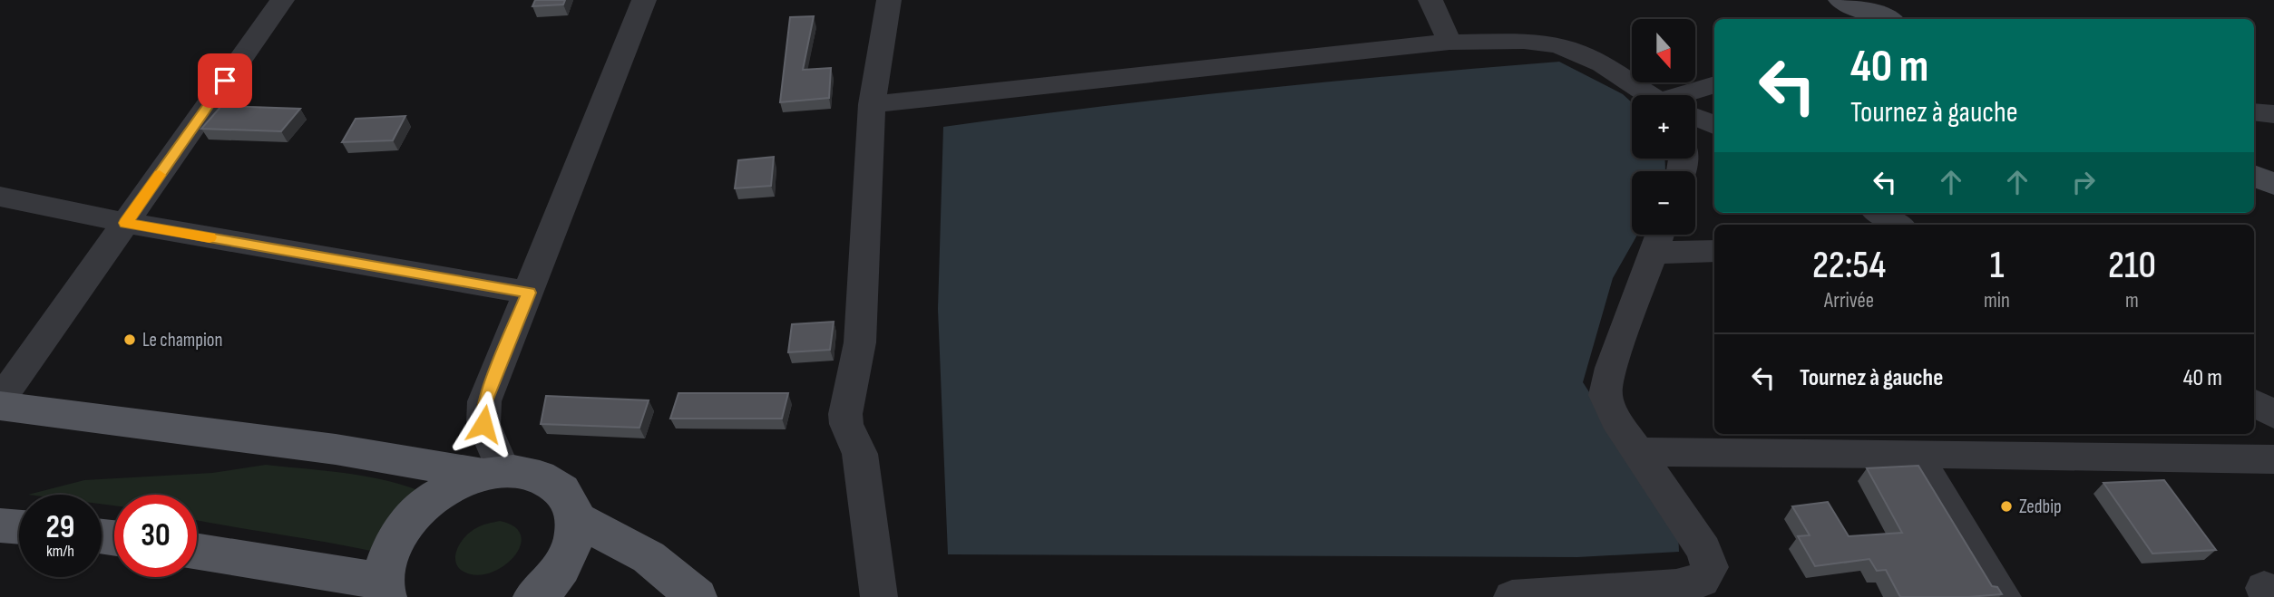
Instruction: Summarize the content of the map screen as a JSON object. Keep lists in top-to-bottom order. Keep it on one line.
{"places":["Le champion","Zedbip"],"north":"bottom","page":{"map_buttons":["+","−"],"turn":["40 m","Tournez à gauche"],"eta":["22:54","Arrivée","1","min","210","m"],"list":[{"name":"Tournez à gauche","value":"40 m"}],"speed":"29 km/h","limit":"30"}}
